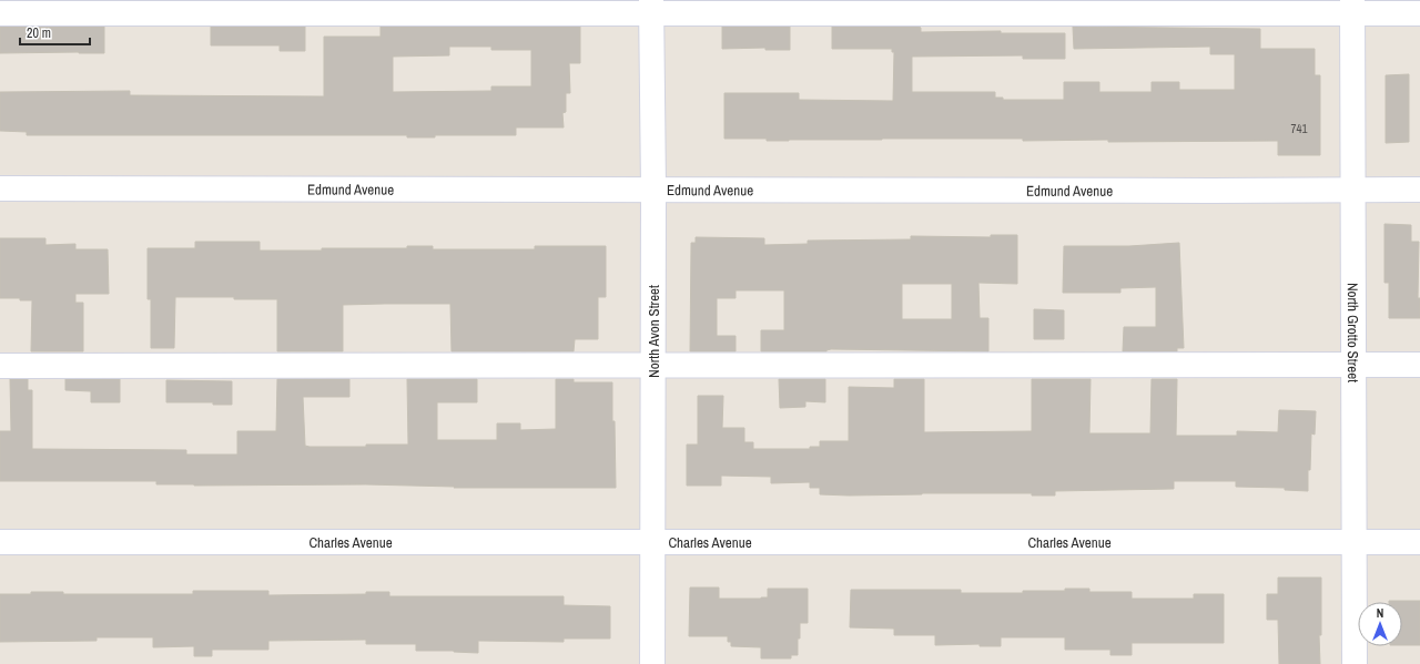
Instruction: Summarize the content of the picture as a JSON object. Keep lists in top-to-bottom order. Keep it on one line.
{"streets":{"street":["Edmund Avenue","North Avon Street","North Grotto Street","Charles Avenue"]},"crossings":[["Edmund Avenue","North Avon Street"],["Edmund Avenue","North Grotto Street"],["North Avon Street","Charles Avenue"],["North Grotto Street","Charles Avenue"]],"house_numbers":["741"],"scale_bar":"20 m","north":"top"}
